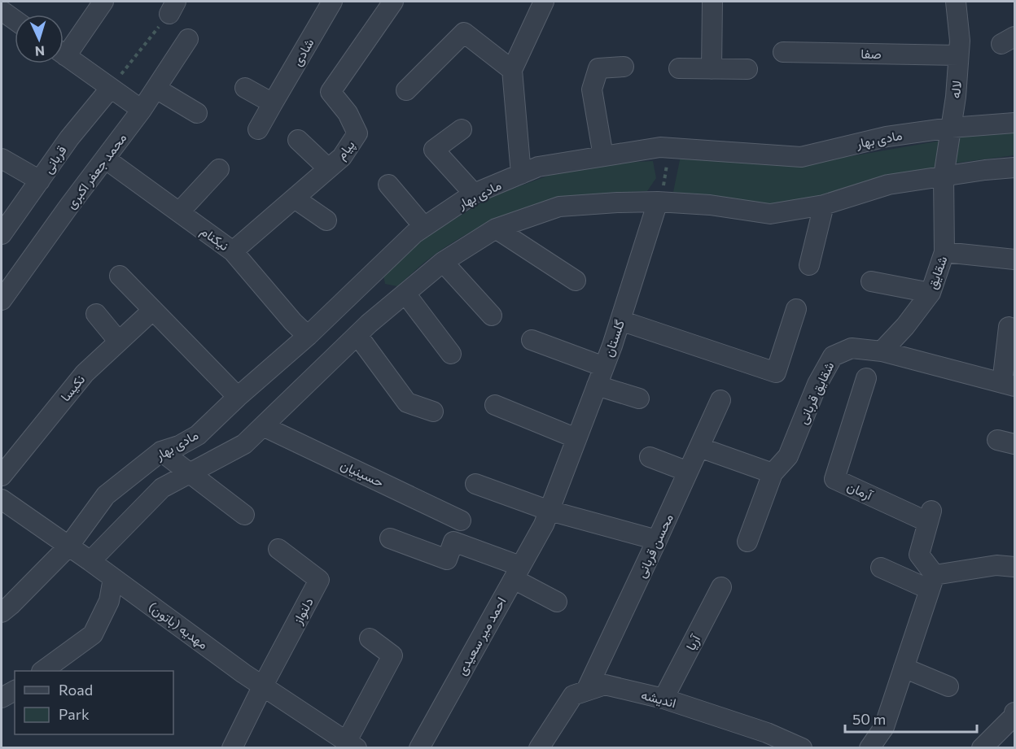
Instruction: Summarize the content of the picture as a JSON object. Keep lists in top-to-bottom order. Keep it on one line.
{"streets":{"street":["شادی","صفا","لاله","مادی بهار","پیام","قربانی","محمد جعفر اکبری","نیکنام","شقایق","گلستان","نکیسا","شقایق قربانی","حسینیان","آرمان","محسن قربانی","دلنواز","مهدیه (باتون)","احمد میر سعیدی","آریا","اندیشه"]},"crossings":[["صفا","لاله"],["لاله","مادی بهار"],["لاله","شقایق"],["مادی بهار","نیکنام"],["مادی بهار","مهدیه (باتون)"],["پیام","نیکنام"],["محمد جعفر اکبری","نیکنام"],["شقایق","شقایق قربانی"],["گلستان","احمد میر سعیدی"],["محسن قربانی","اندیشه"],["دلنواز","مهدیه (باتون)"],["آریا","اندیشه"]],"legend":["Road","Park"],"scale_bar":"50 m","north":"bottom"}
